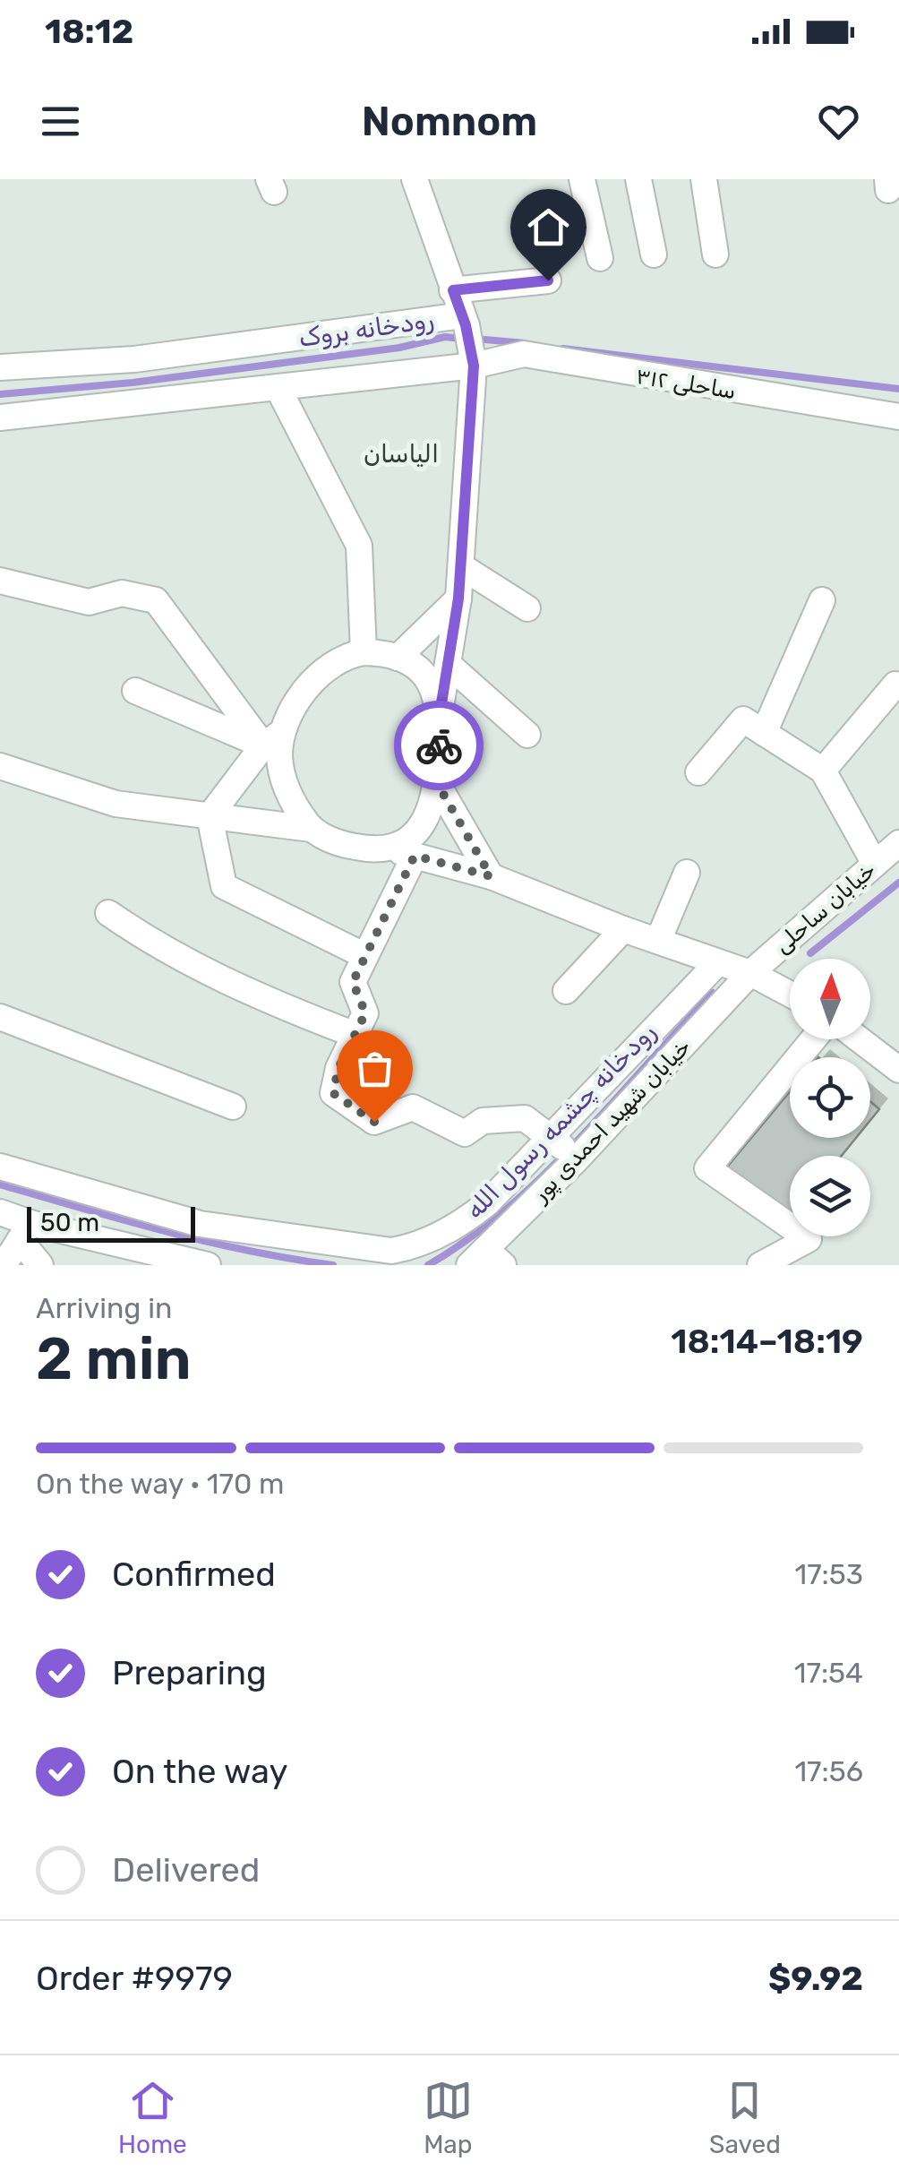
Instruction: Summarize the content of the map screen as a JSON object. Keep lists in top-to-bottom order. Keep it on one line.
{"streets":{"street":["ساحلی ۳۱۲","خیابان ساحلی","خیابان شهید احمدی پور"]},"crossings":[["خیابان ساحلی","خیابان شهید احمدی پور"]],"districts":["الیاسان"],"water":["رودخانه بروک","رودخانه چشمه رسول الله"],"scale_bar":"50 m","north":"top","page":{"status":"18:12","header":"Nomnom","scale":"50 m","heading":["2 min","Arriving in","18:14–18:19"],"panel":["Order #9979","$9.92"],"bar":"On the way · 170 m","list":[["Confirmed","17:53"],["Preparing","17:54"],["On the way","17:56"],"Delivered"],"tabs":["Home","Map","Saved"]}}
